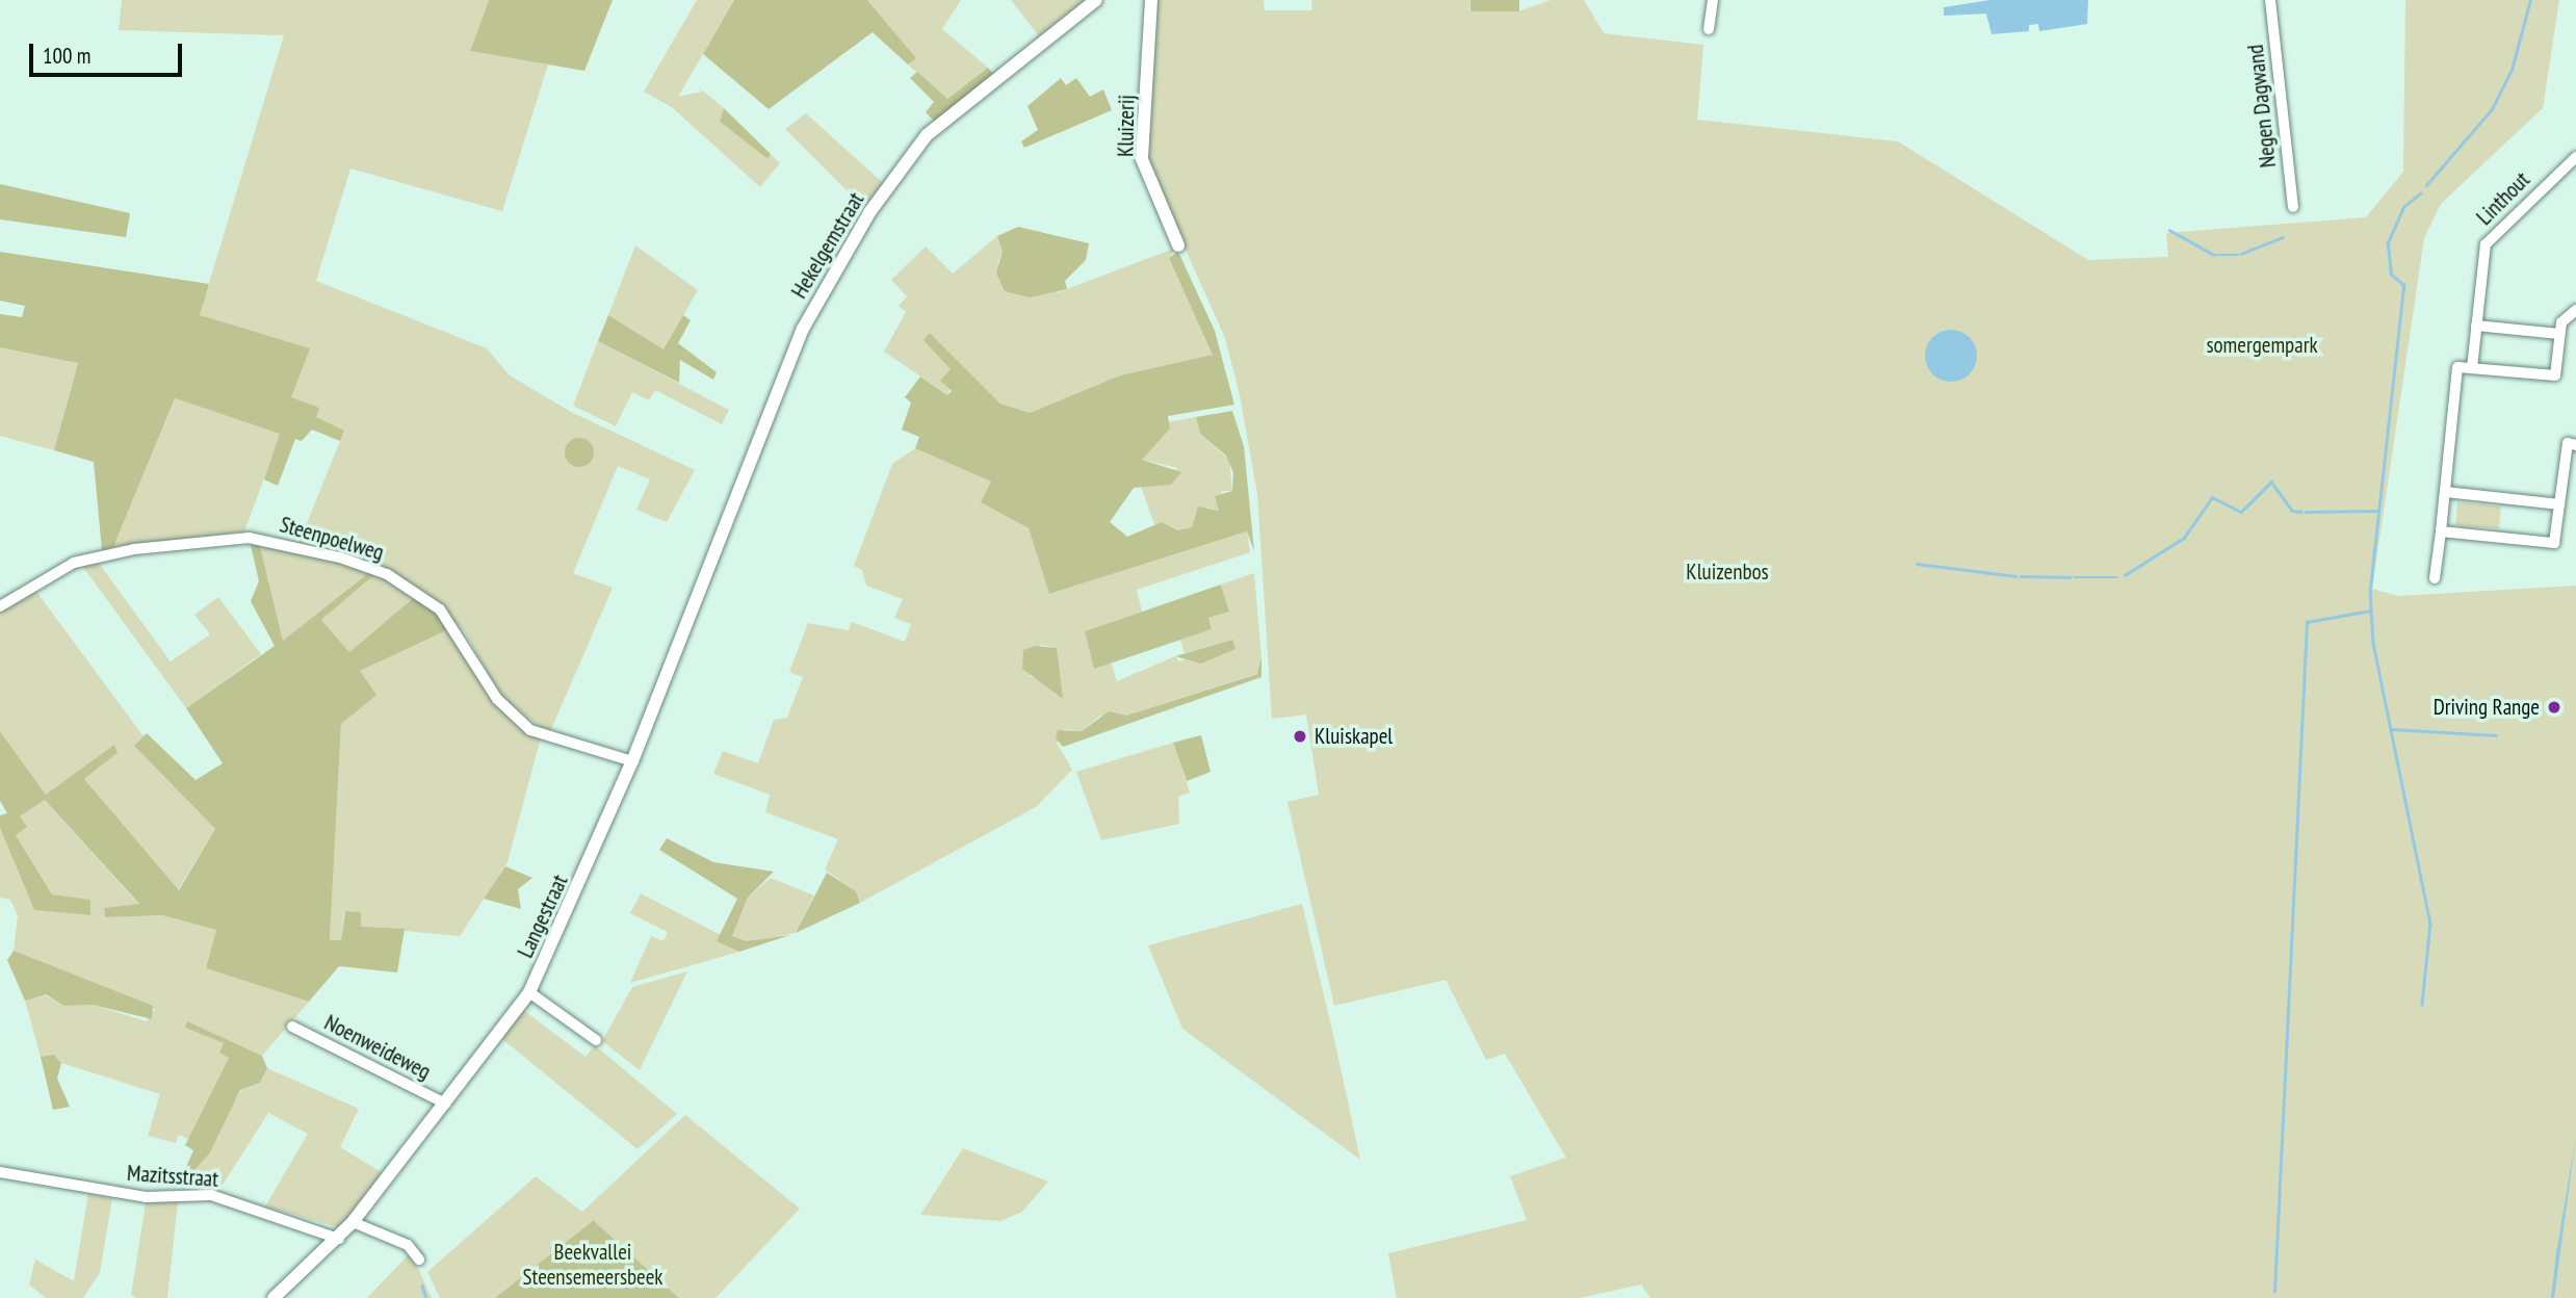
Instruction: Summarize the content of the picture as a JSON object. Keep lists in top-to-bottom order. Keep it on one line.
{"streets":{"street":["Negen Dagwand","Kluizerij","Linthout","Hekelgemstraat","Steenpoelweg","Langestraat","Noenweideweg","Mazitsstraat"]},"crossings":[["Hekelgemstraat","Langestraat"],["Steenpoelweg","Langestraat"],["Langestraat","Noenweideweg"],["Langestraat","Mazitsstraat"]],"parks":["somergempark","Kluizenbos","Beekvallei Steensemeersbeek"],"places":["Driving Range","Kluiskapel"],"scale_bar":"100 m"}
